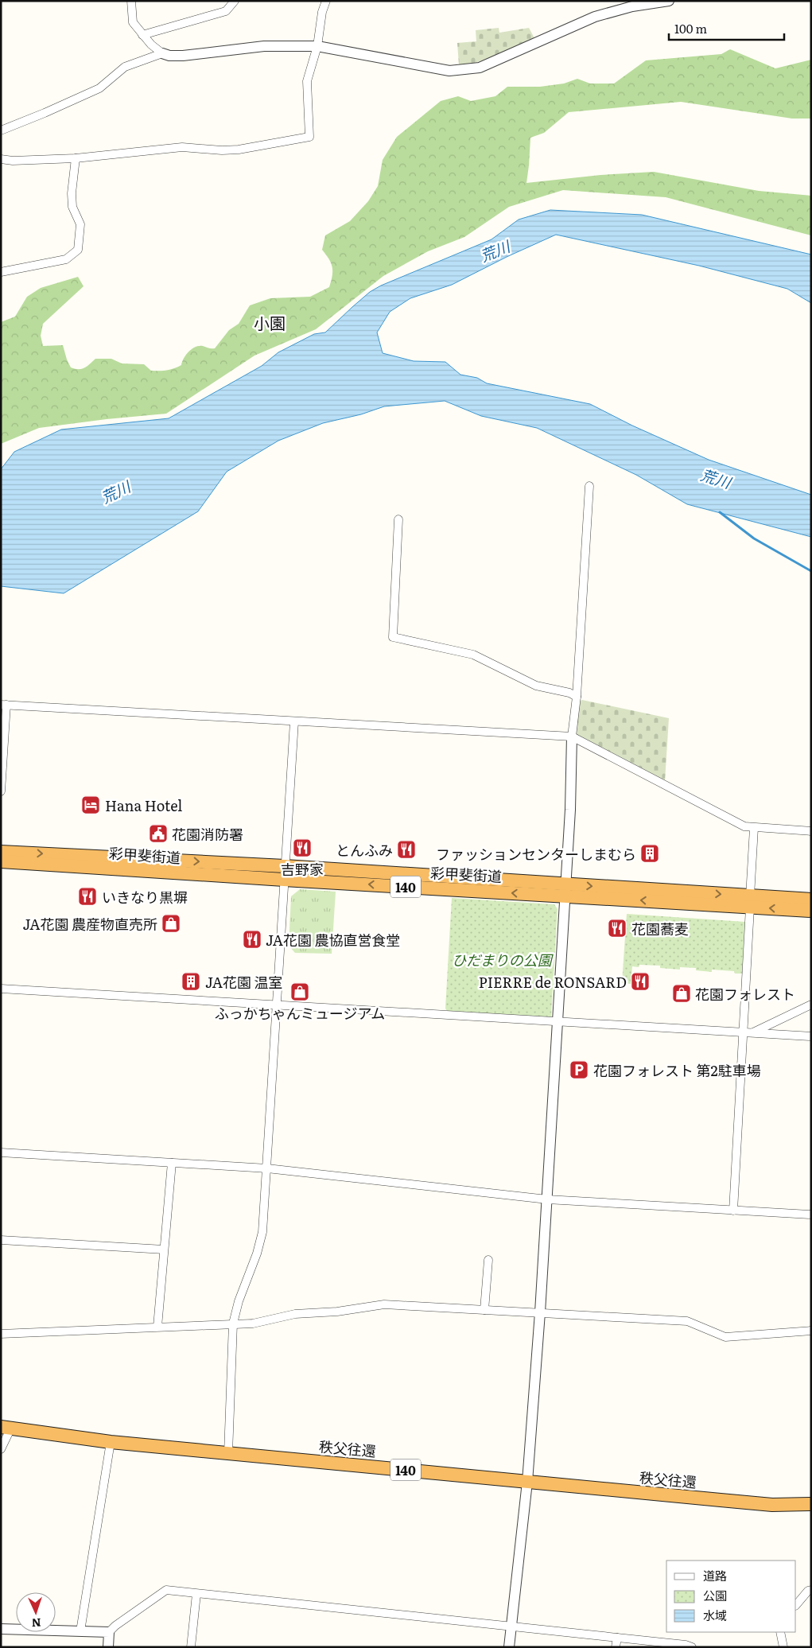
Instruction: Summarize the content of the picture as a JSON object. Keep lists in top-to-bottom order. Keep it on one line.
{"streets":{"highway":["彩甲斐街道","140","秩父往還"]},"districts":["小園"],"water":["荒川"],"parks":["ひだまりの公園"],"places":{"hotel":["Hana Hotel"],"public building":["花園消防署"],"restaurant":["吉野家","とんふみ","いきなり黒塀","花園蕎麦","JA花園 農協直営食堂","PIERRE de RONSARD"],"building":["ファッションセンターしまむら","JA花園 温室"],"shop":["JA花園 農産物直売所","ふっかちゃんミュージアム","花園フォレスト"],"parking":["花園フォレスト 第2駐車場"]},"legend":["道路","公園","水域"],"scale_bar":"100 m","north":"bottom"}
